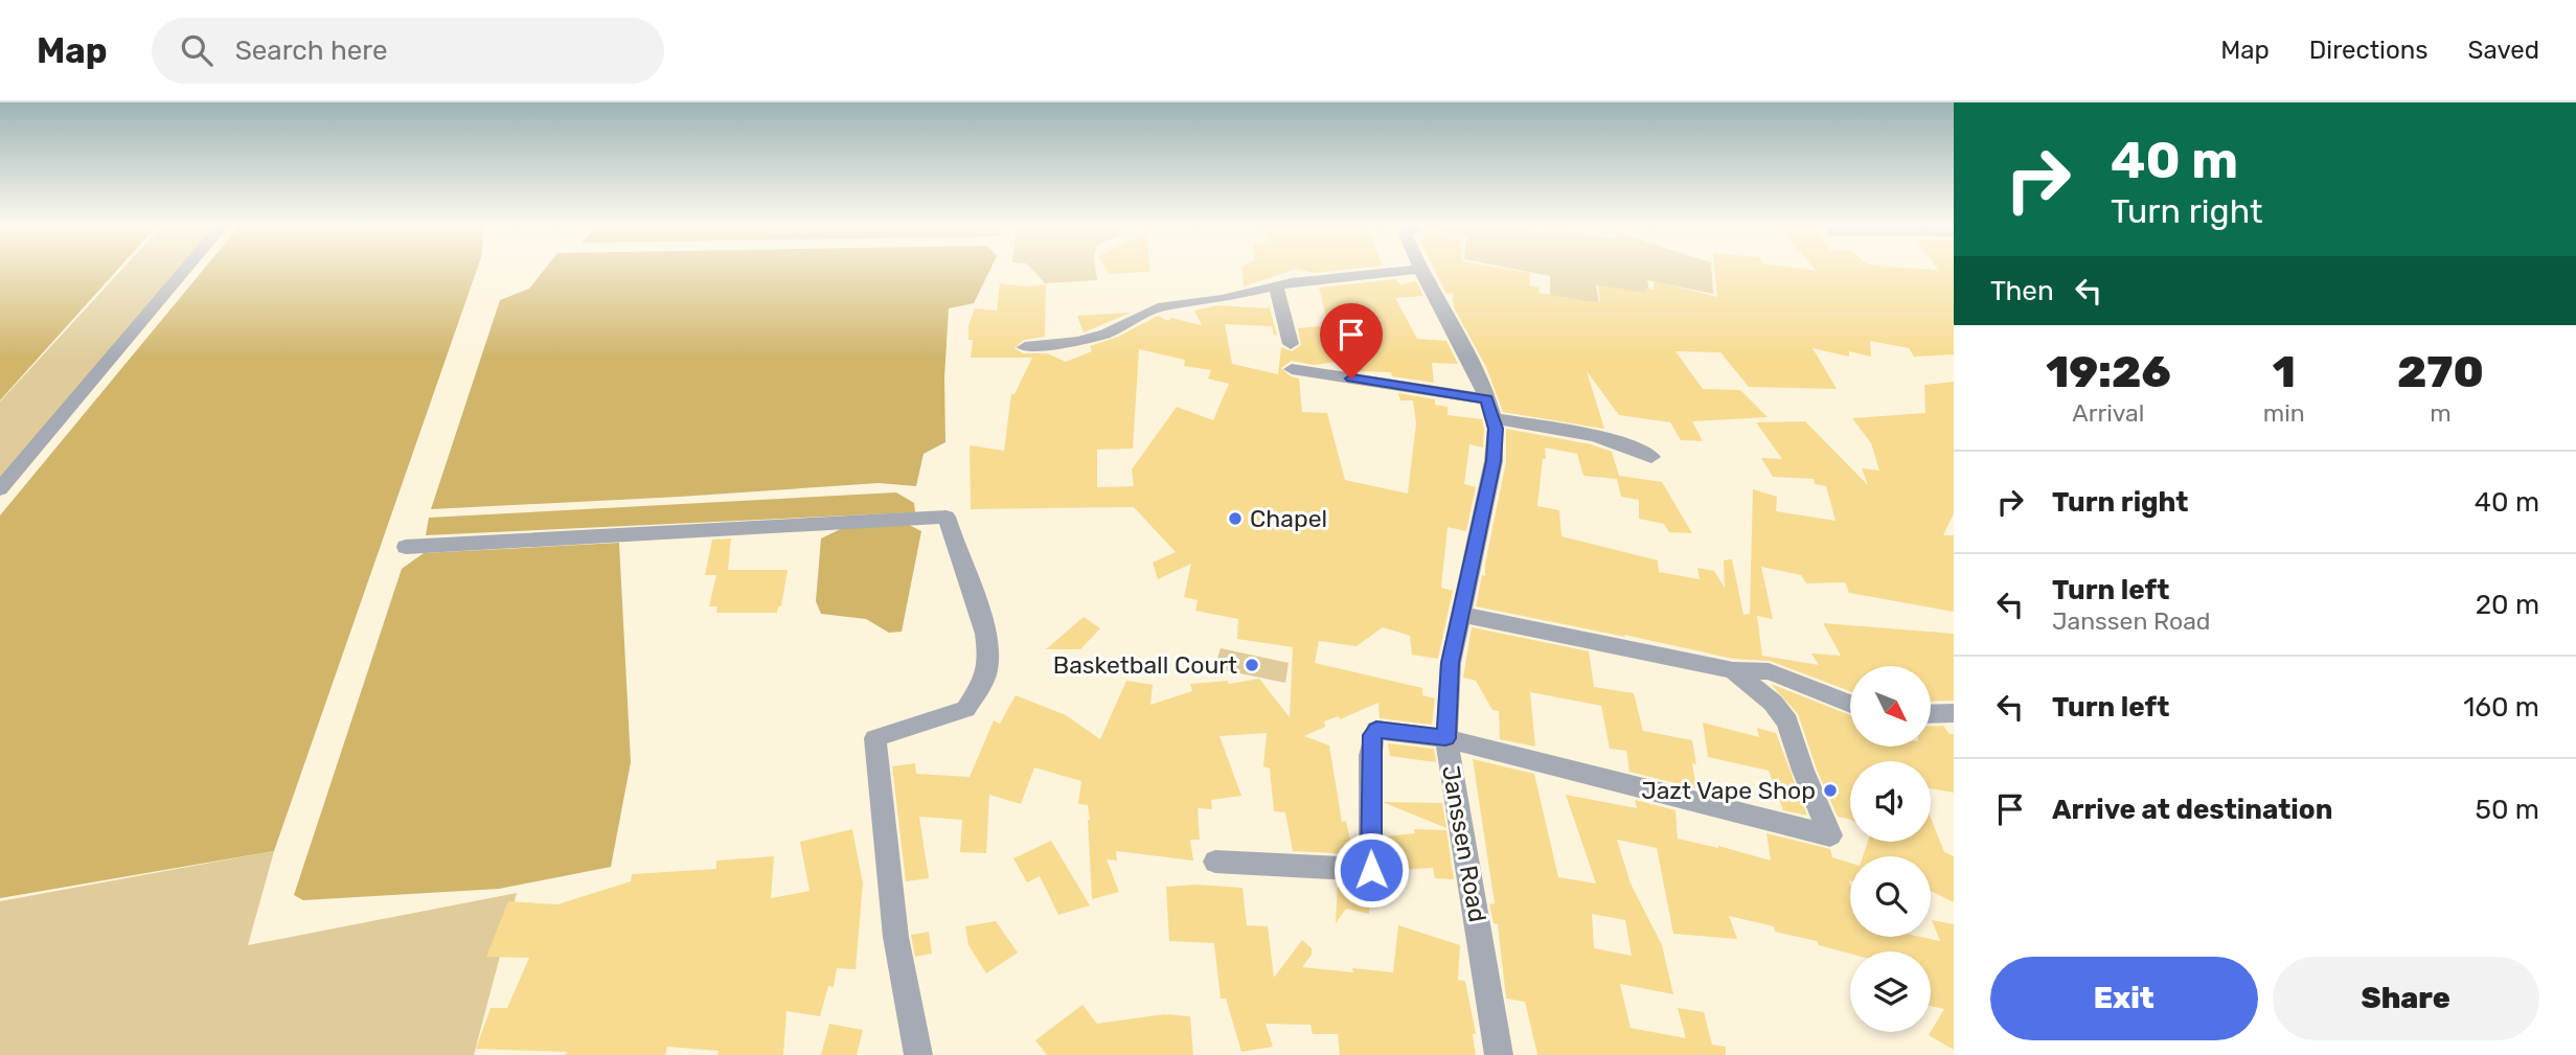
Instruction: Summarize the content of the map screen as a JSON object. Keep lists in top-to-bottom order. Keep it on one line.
{"streets":{"street":["Janssen Road"]},"places":["Chapel","Basketball Court","Jazt Vape Shop"],"north":"bottom right","page":{"header":"Map","search":"Search here","nav":["Map","Directions","Saved"],"turn":["40 m","Turn right"],"then":"Then","eta":["19:26","Arrival","1","min","270","m"],"list":[{"name":"Turn right","value":"40 m"},{"name":"Turn left","note":"Janssen Road","value":"20 m"},{"name":"Turn left","value":"160 m"},{"name":"Arrive at destination","value":"50 m"}],"buttons":["Exit","Share"]}}
